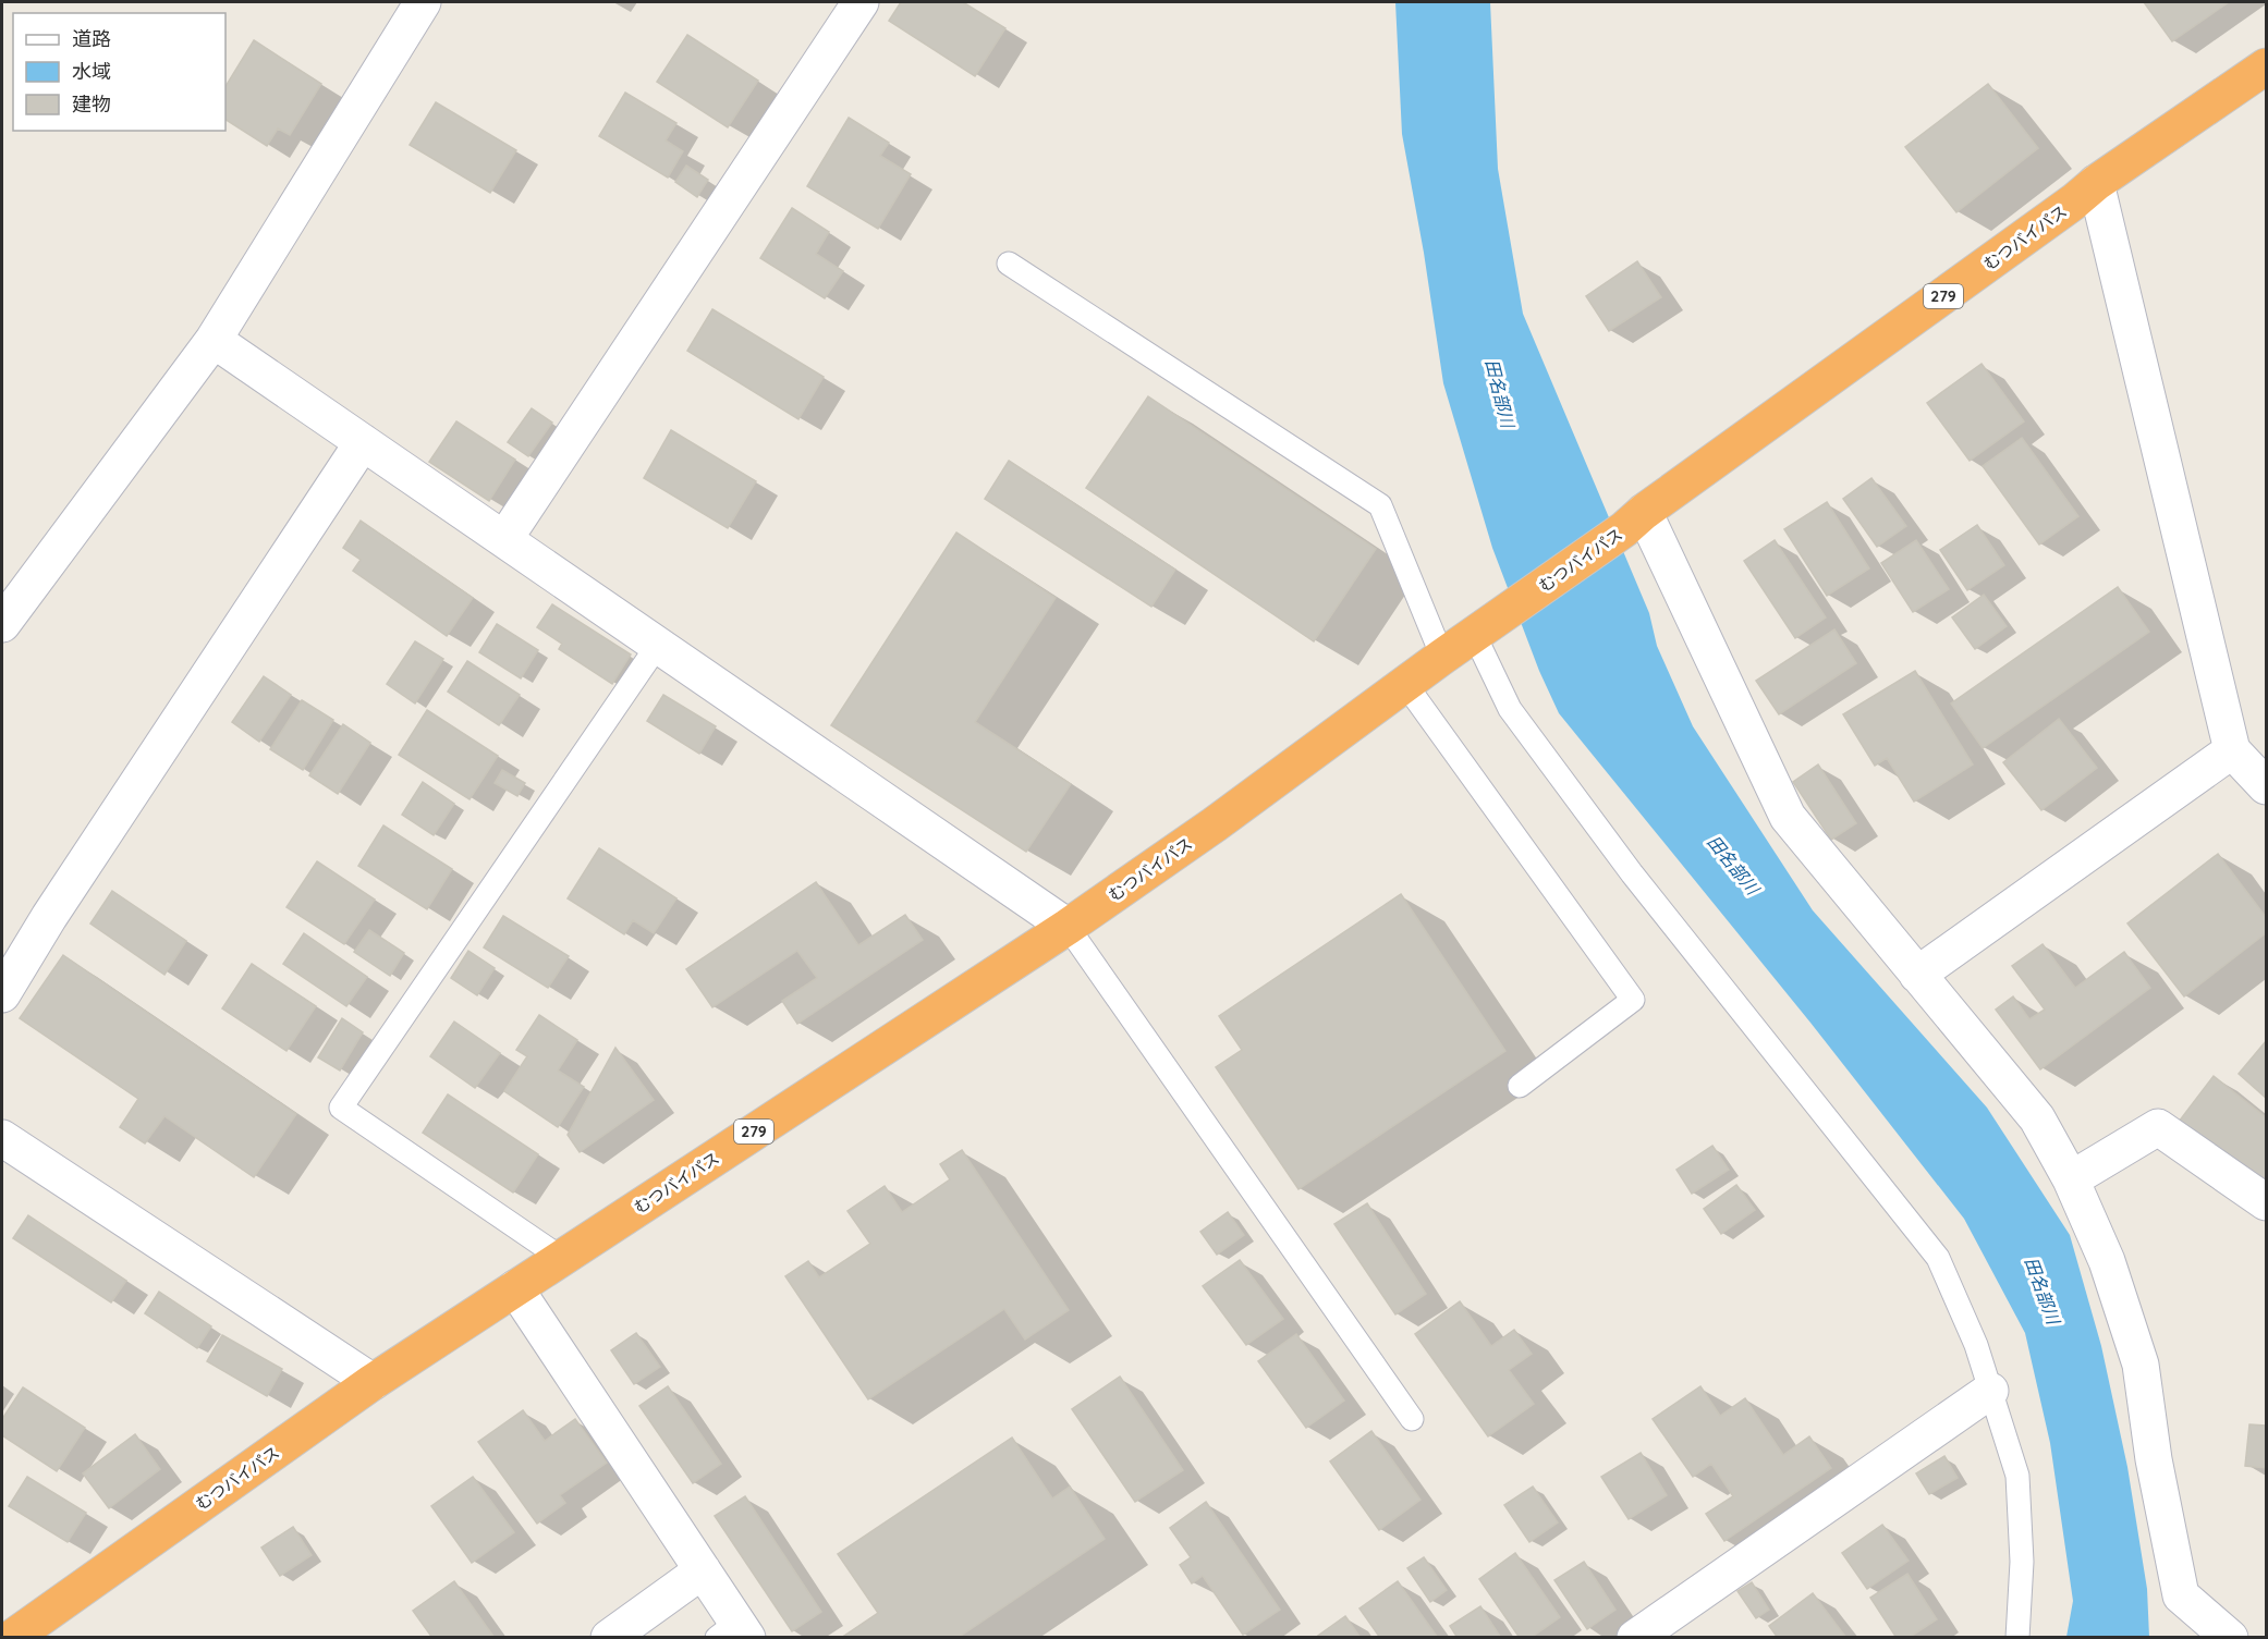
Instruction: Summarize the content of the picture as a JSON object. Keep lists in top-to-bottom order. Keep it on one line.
{"streets":{"highway":["むつバイパス","279"]},"water":["田名部川"],"legend":["道路","水域","建物"]}
